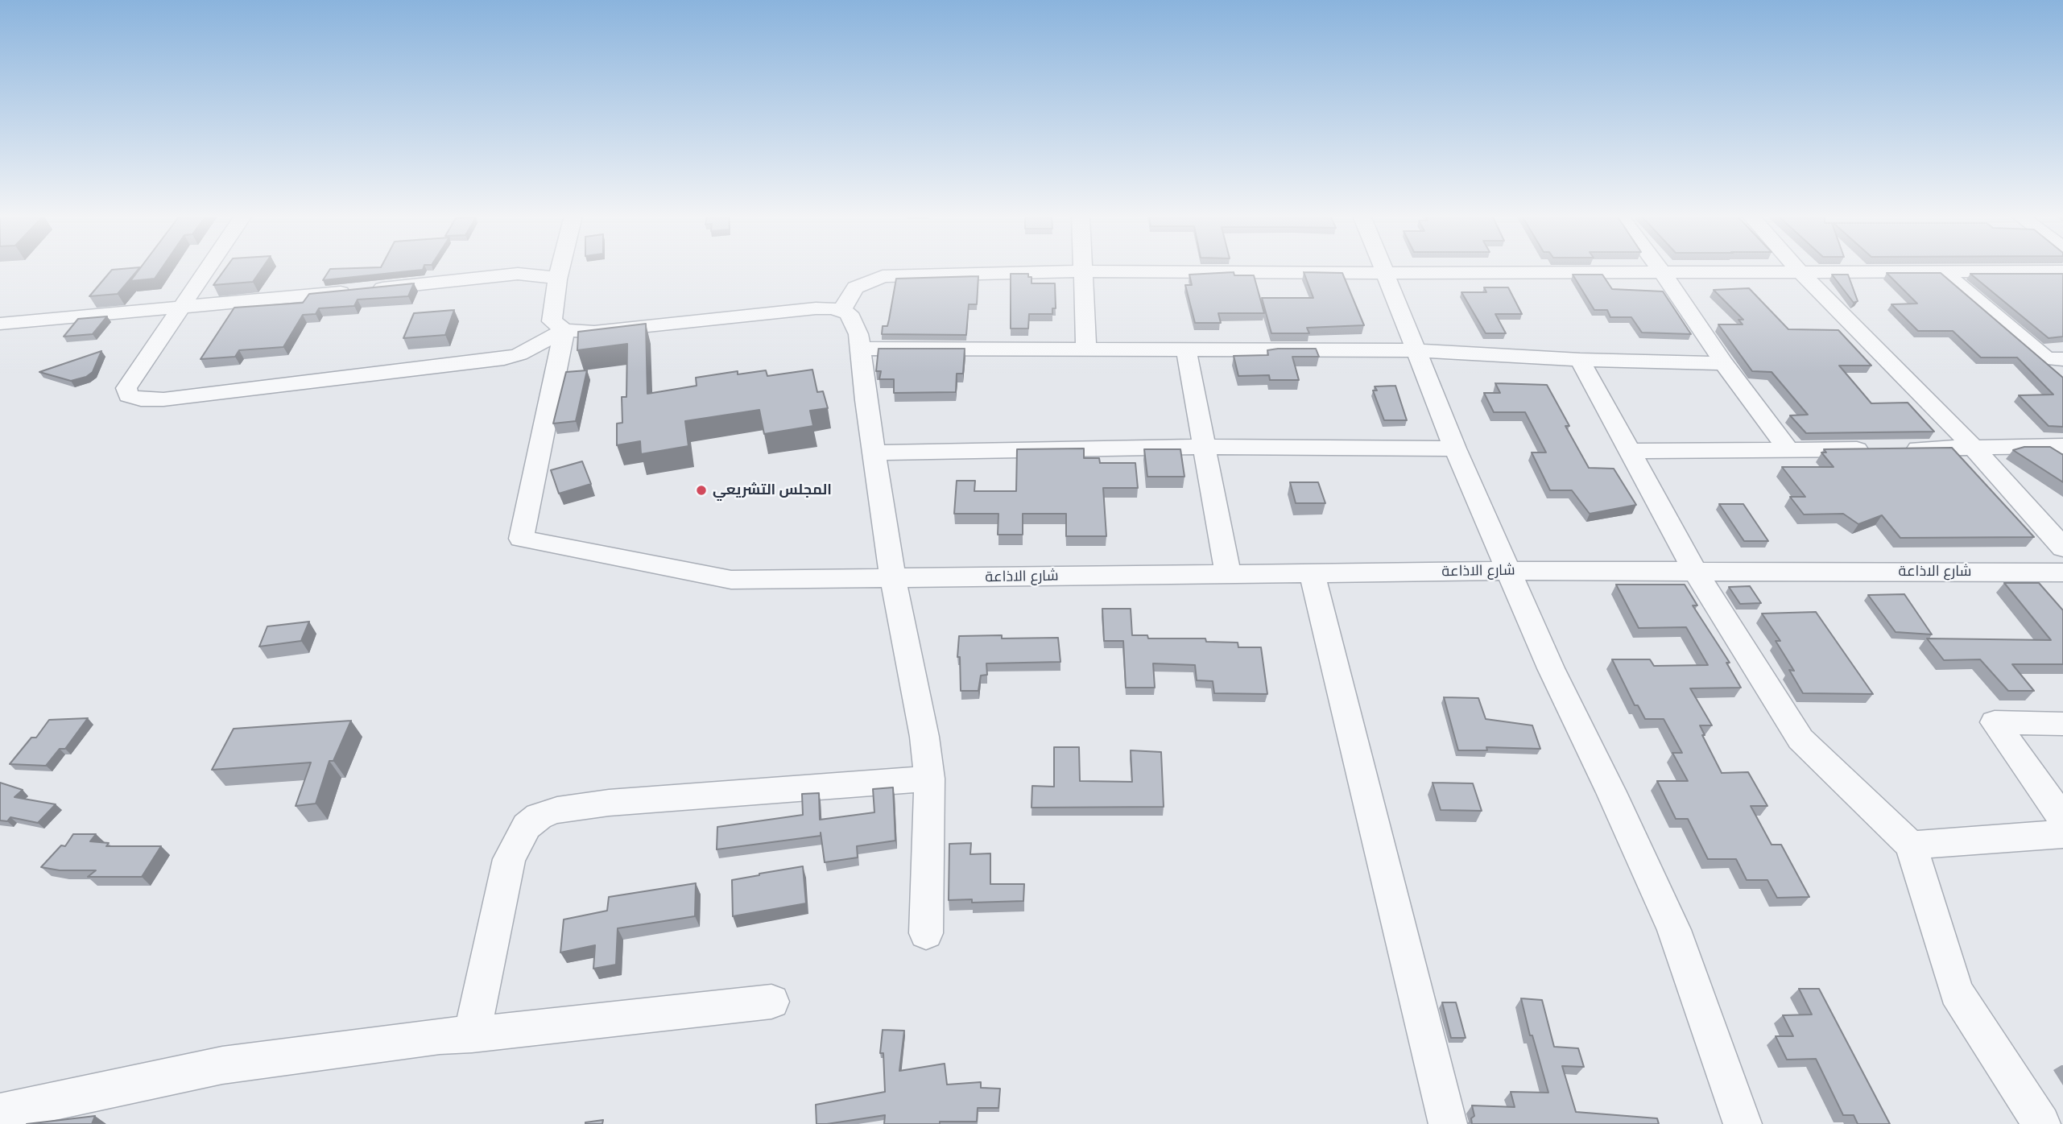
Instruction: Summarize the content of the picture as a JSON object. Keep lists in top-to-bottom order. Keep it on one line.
{"streets":{"street":["شارع الاذاعة"]},"places":["المجلس التشريعي"]}
